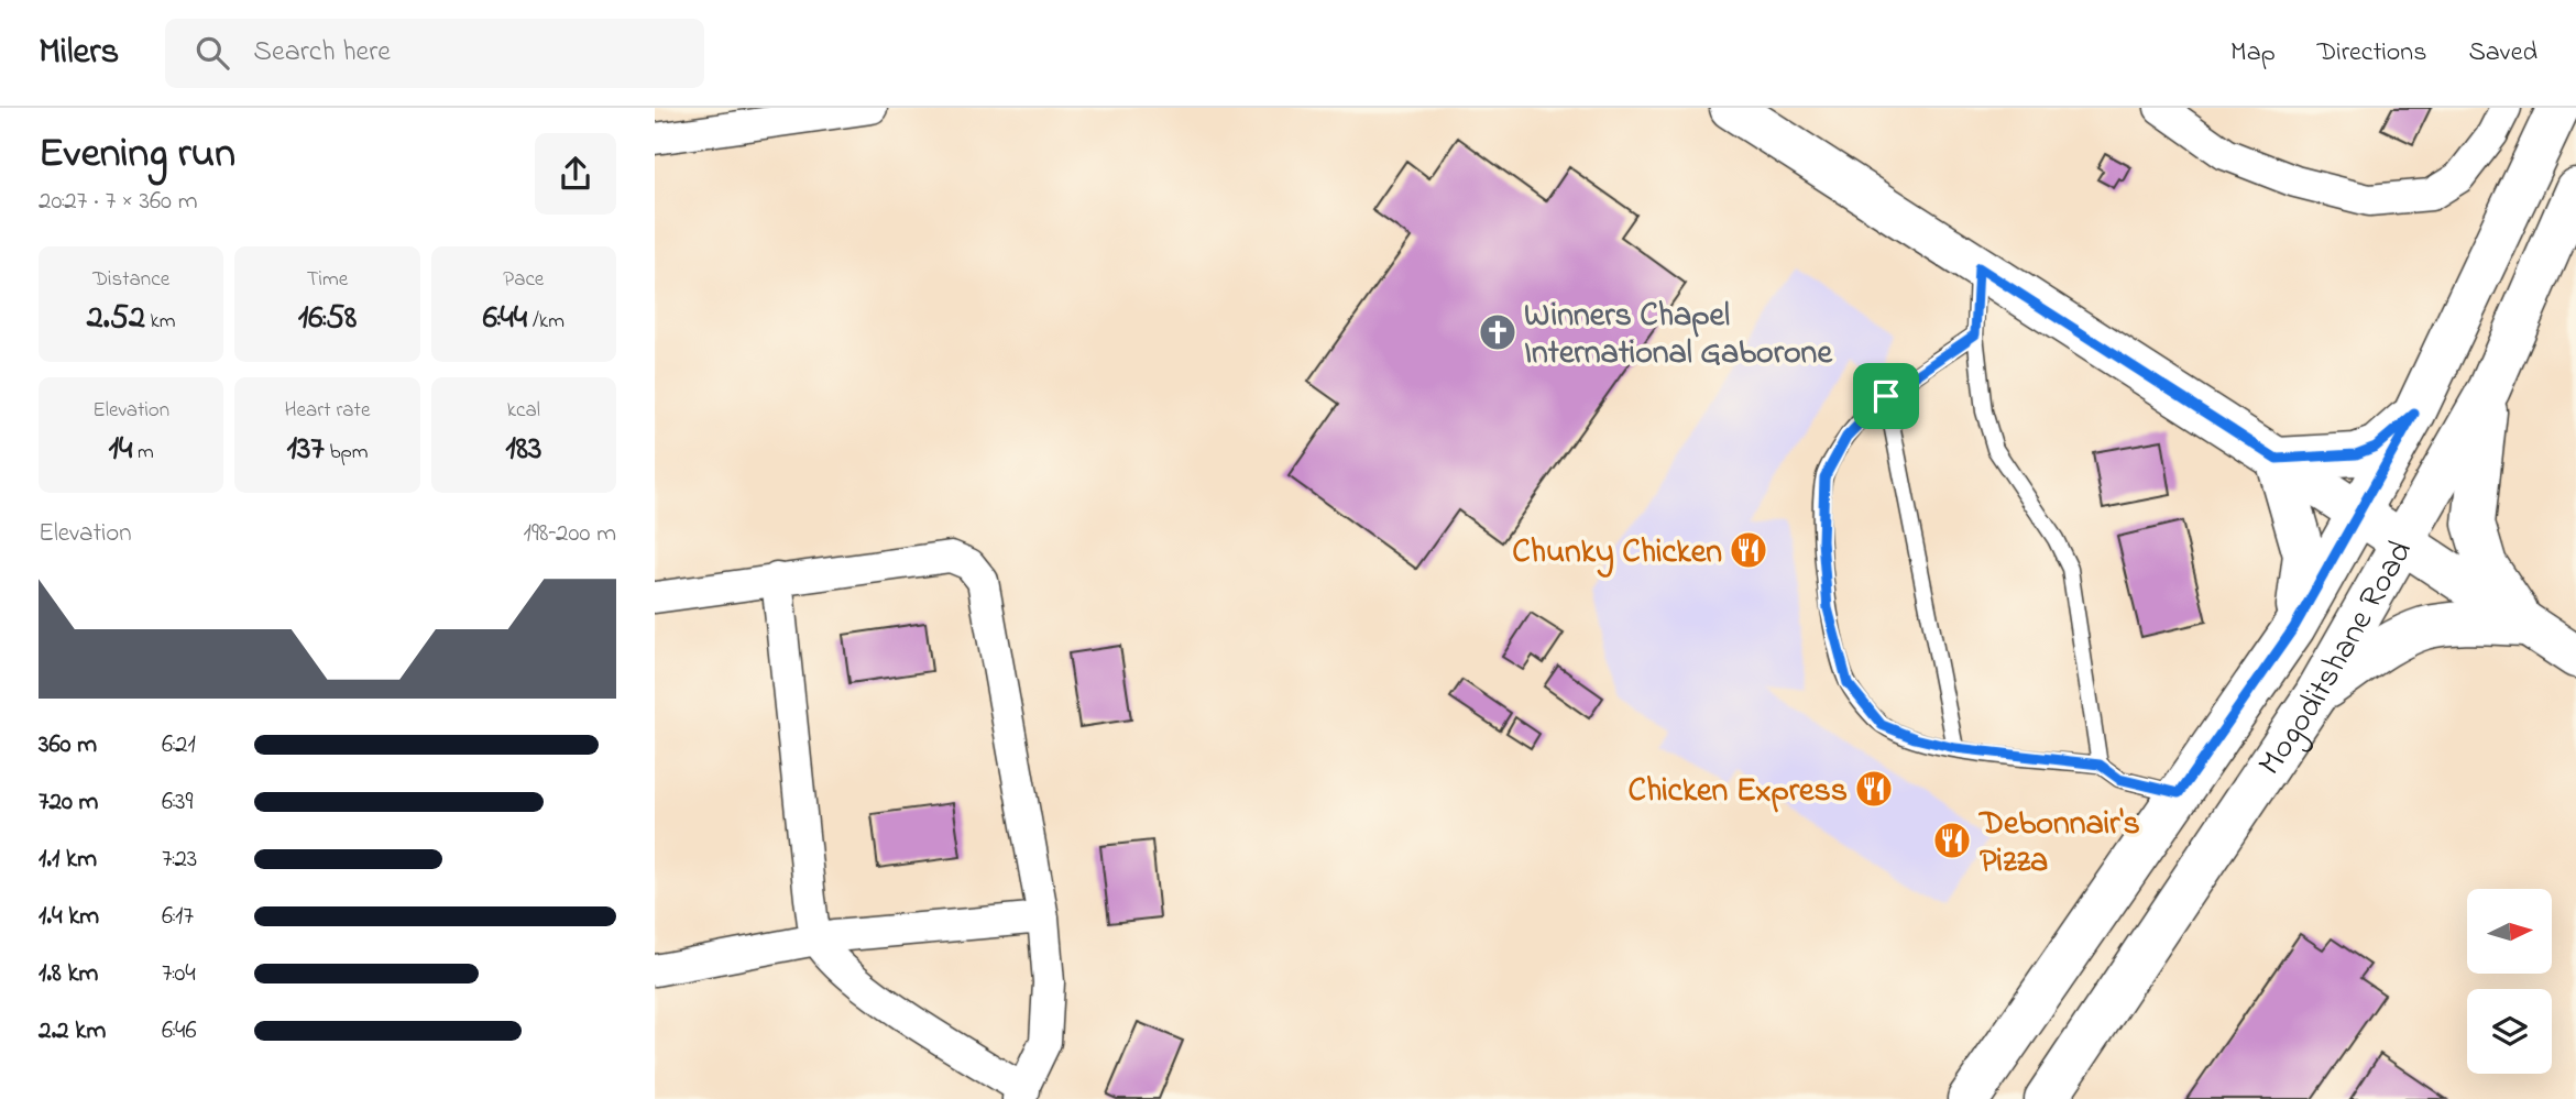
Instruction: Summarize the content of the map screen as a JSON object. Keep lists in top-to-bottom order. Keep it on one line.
{"streets":{"main road":["Mogoditshane Road"]},"places":{"church":["Winners Chapel International Gaborone"],"restaurant":["Chunky Chicken","Chicken Express","Debonnair's Pizza"]},"north":"right","page":{"header":"Milers","search":"Search here","nav":["Map","Directions","Saved"],"heading":["Evening run","20:27 · 7 × 360 m"],"stats":[["Distance","2.52 km"],["Time","16:58"],["Pace","6:44 /km"],["Elevation","14 m"],["Heart rate","137 bpm"],["kcal","183"]],"chart":["Elevation","198–200 m"],"list":[{"name":"360 m","note":"6:21"},{"name":"720 m","note":"6:39"},{"name":"1.1 km","note":"7:23"},{"name":"1.4 km","note":"6:17"},{"name":"1.8 km","note":"7:04"},{"name":"2.2 km","note":"6:46"}]}}
